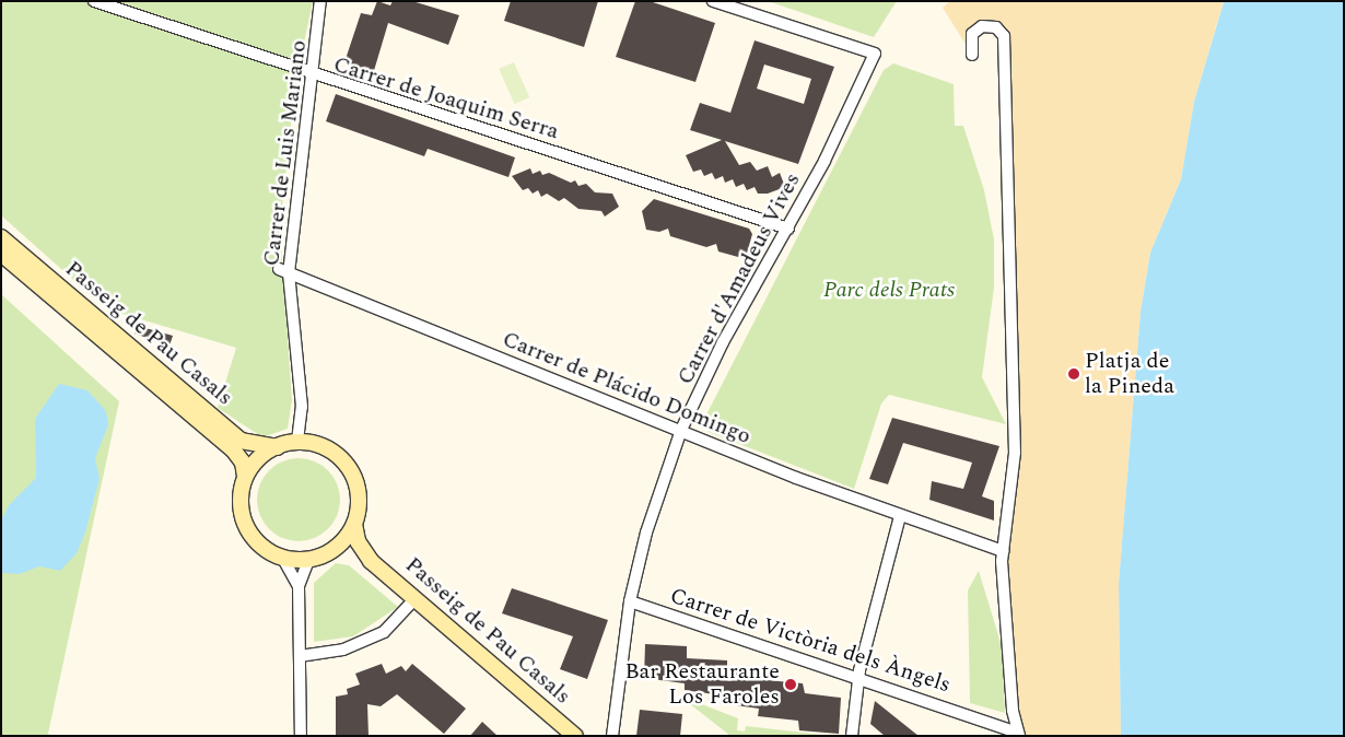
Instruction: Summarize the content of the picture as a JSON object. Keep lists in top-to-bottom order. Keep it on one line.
{"streets":{"street":["Carrer de Joaquim Serra","Carrer de Luis Mariano","Carrer d'Amadeus Vives","Passeig de Pau Casals","Carrer de Plácido Domingo","Carrer de Victòria dels Àngels"]},"crossings":[["Carrer de Joaquim Serra","Carrer de Luis Mariano"],["Carrer de Joaquim Serra","Carrer d'Amadeus Vives"],["Carrer de Luis Mariano","Passeig de Pau Casals"],["Carrer de Luis Mariano","Carrer de Plácido Domingo"],["Carrer d'Amadeus Vives","Carrer de Plácido Domingo"],["Carrer d'Amadeus Vives","Carrer de Victòria dels Àngels"]],"parks":["Parc dels Prats"],"places":["Platja de la Pineda","Bar Restaurante Los Faroles"]}
